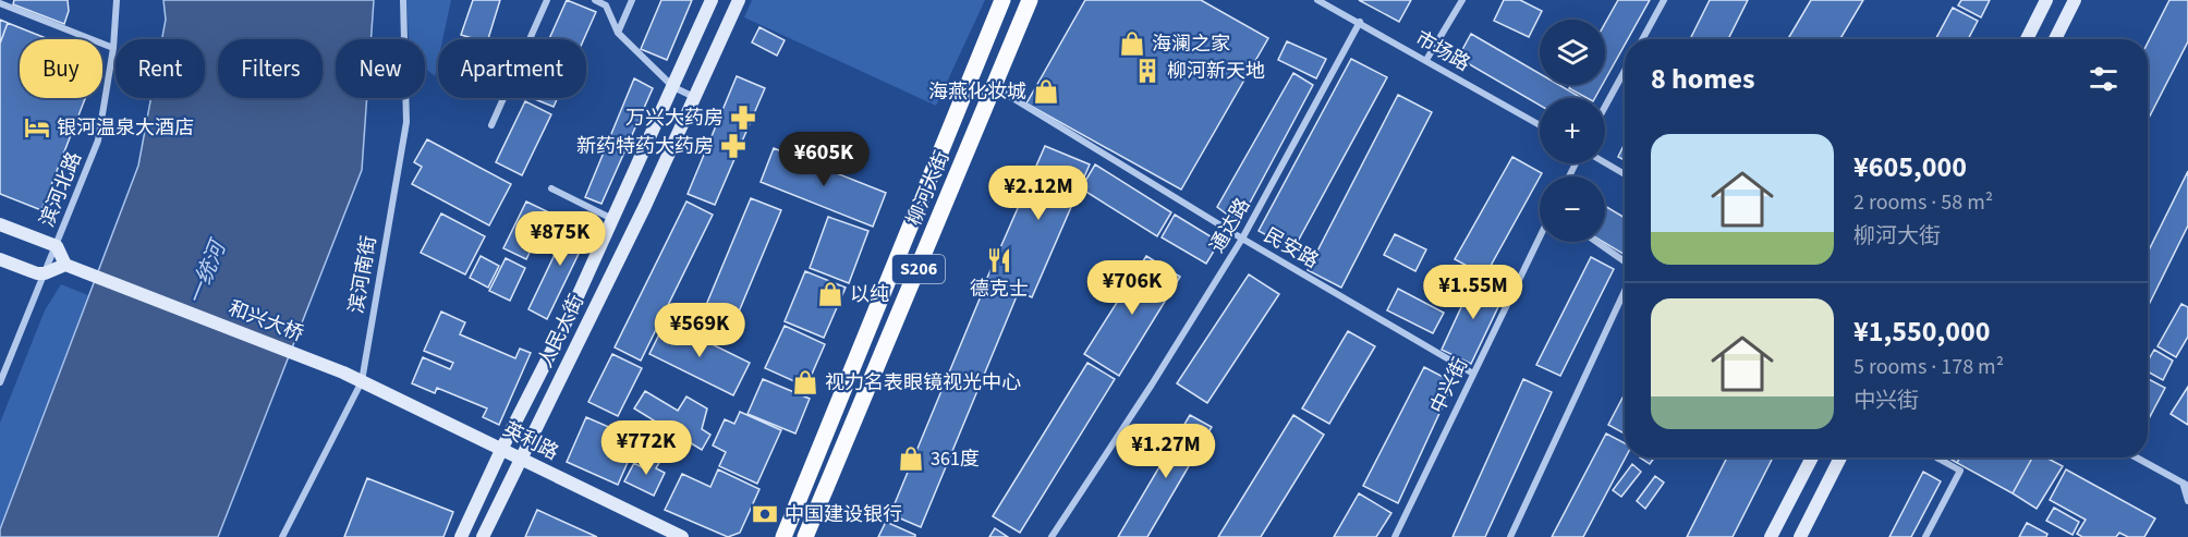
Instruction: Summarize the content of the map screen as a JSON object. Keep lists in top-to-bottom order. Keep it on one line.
{"streets":{"main road":["柳河大街","S206"],"street":["市场路","滨河北路","通达路","民安路","滨河南街","和兴大桥","人民大街","中兴街","英利路"]},"crossings":[["市场路","通达路"],["柳河大街","民安路"],["通达路","民安路"],["民安路","中兴街"],["滨河南街","和兴大桥"],["滨河南街","英利路"],["和兴大桥","英利路"],["人民大街","英利路"]],"water":["一统河"],"places":{"shop":["海澜之家","海燕化妆城","以纯","视力名表眼镜视光中心","361度"],"building":["柳河新天地"],"pharmacy":["万兴大药房","新药特药大药房"],"hotel":["银河温泉大酒店"],"restaurant":["德克士"],"bank":["中国建设银行"]},"page":{"map_buttons":["+","−"],"chip":["Buy","Rent","Filters","New","Apartment"],"heading":"8 homes","list":[{"name":"¥605,000","note":"2 rooms · 58 m² · 柳河大街"},{"name":"¥1,550,000","note":"5 rooms · 178 m² · 中兴街"}],"price":["¥605K","¥2.12M","¥875K","¥706K","¥1.55M","¥569K","¥772K","¥1.27M"]}}
